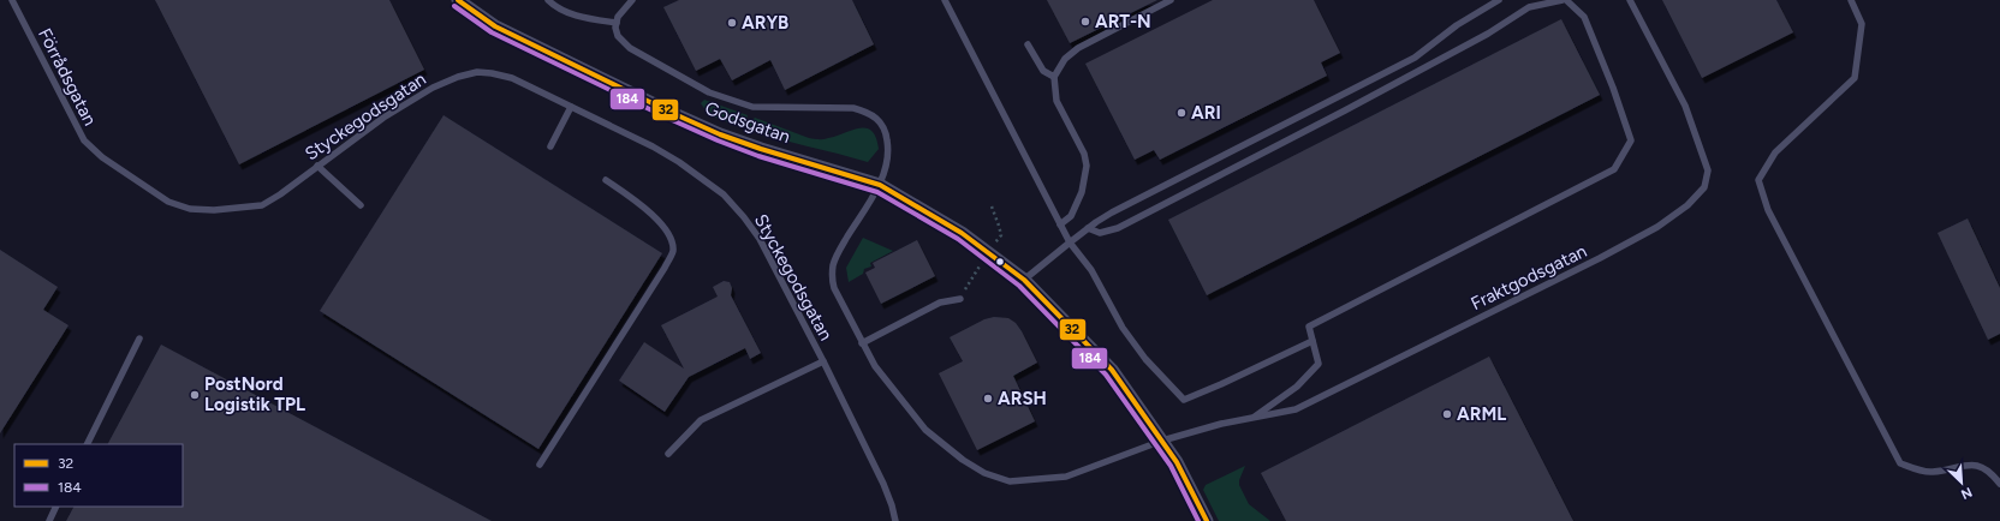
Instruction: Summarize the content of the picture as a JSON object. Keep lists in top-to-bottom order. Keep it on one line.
{"streets":{"street":["Godsgatan"],"lane":["Förrådsgatan","Styckegodsgatan","Fraktgodsgatan"]},"crossings":[["Förrådsgatan","Styckegodsgatan"],["Godsgatan","Fraktgodsgatan"]],"places":["ART-N","ARYB","ARI","PostNord Logistik TPL","ARSH","ARML"],"lines":["transit line 32","transit line 184"],"legend":["32","184"],"north":"bottom right"}
